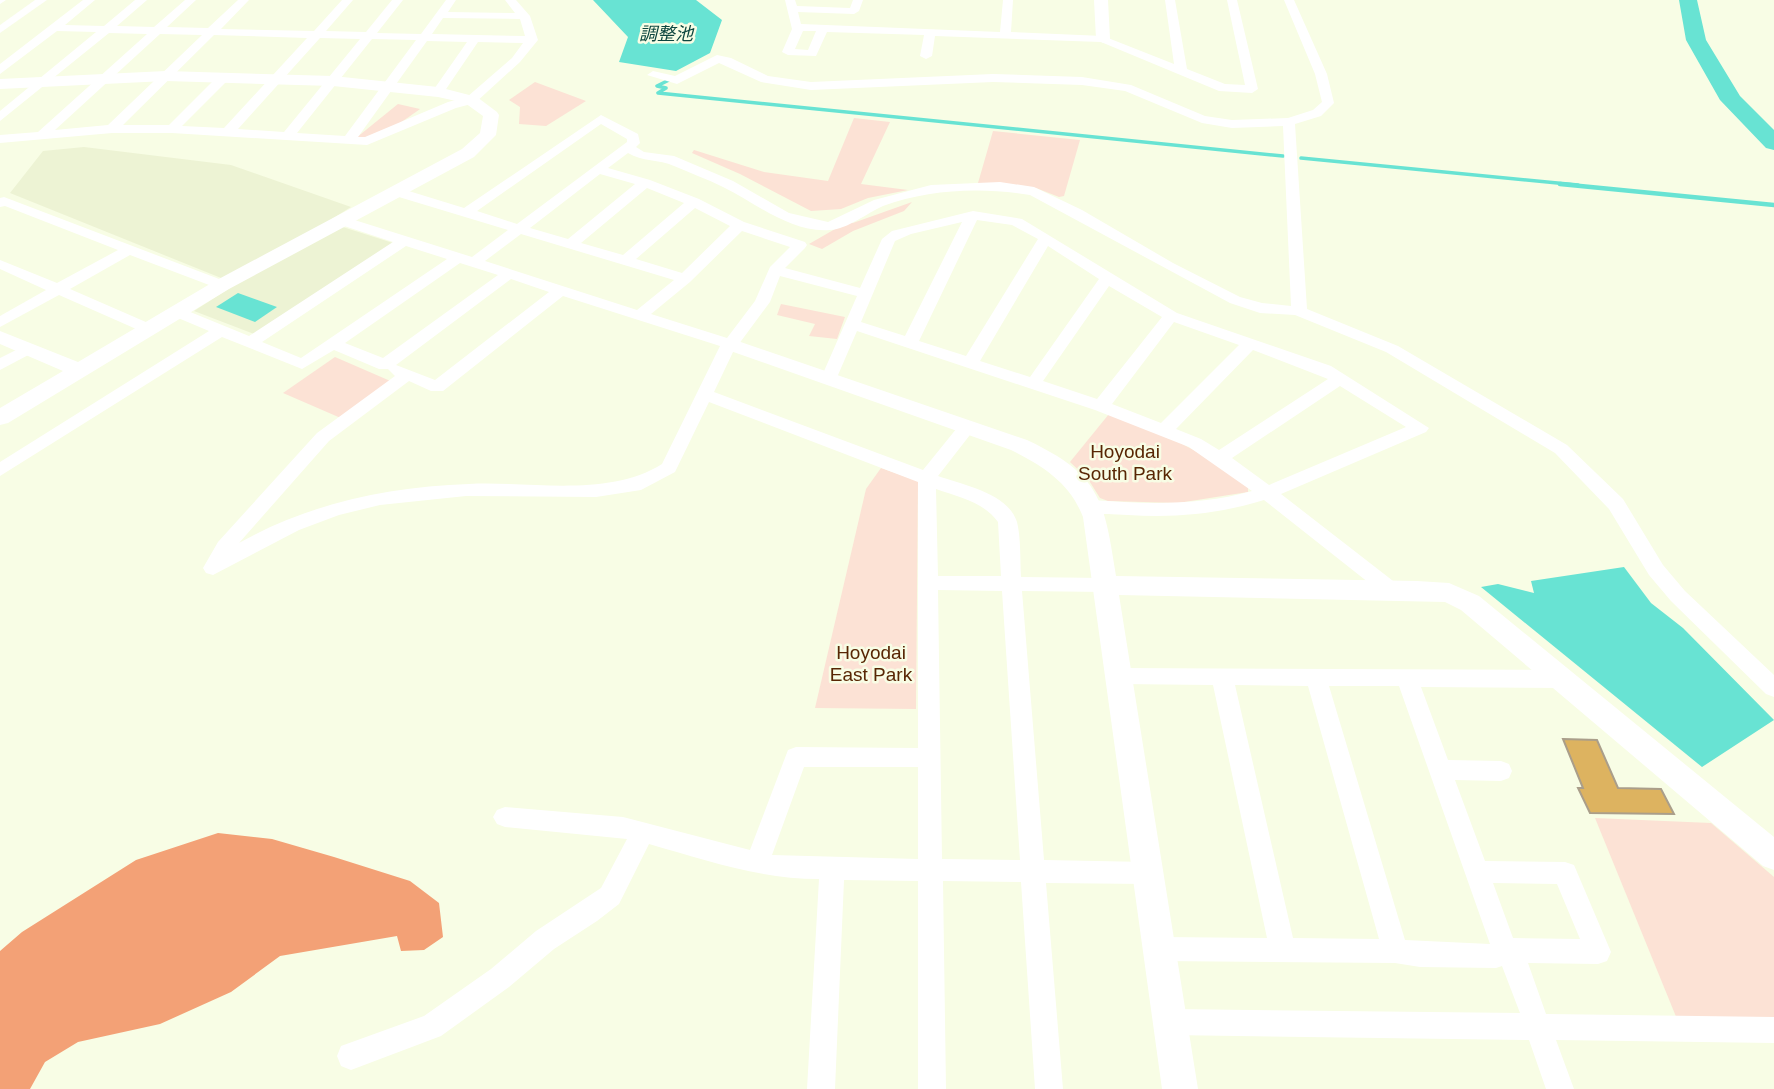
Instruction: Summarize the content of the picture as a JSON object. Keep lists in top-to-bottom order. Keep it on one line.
{"water":["調整池"],"parks":["Hoyodai South Park","Hoyodai East Park"]}
